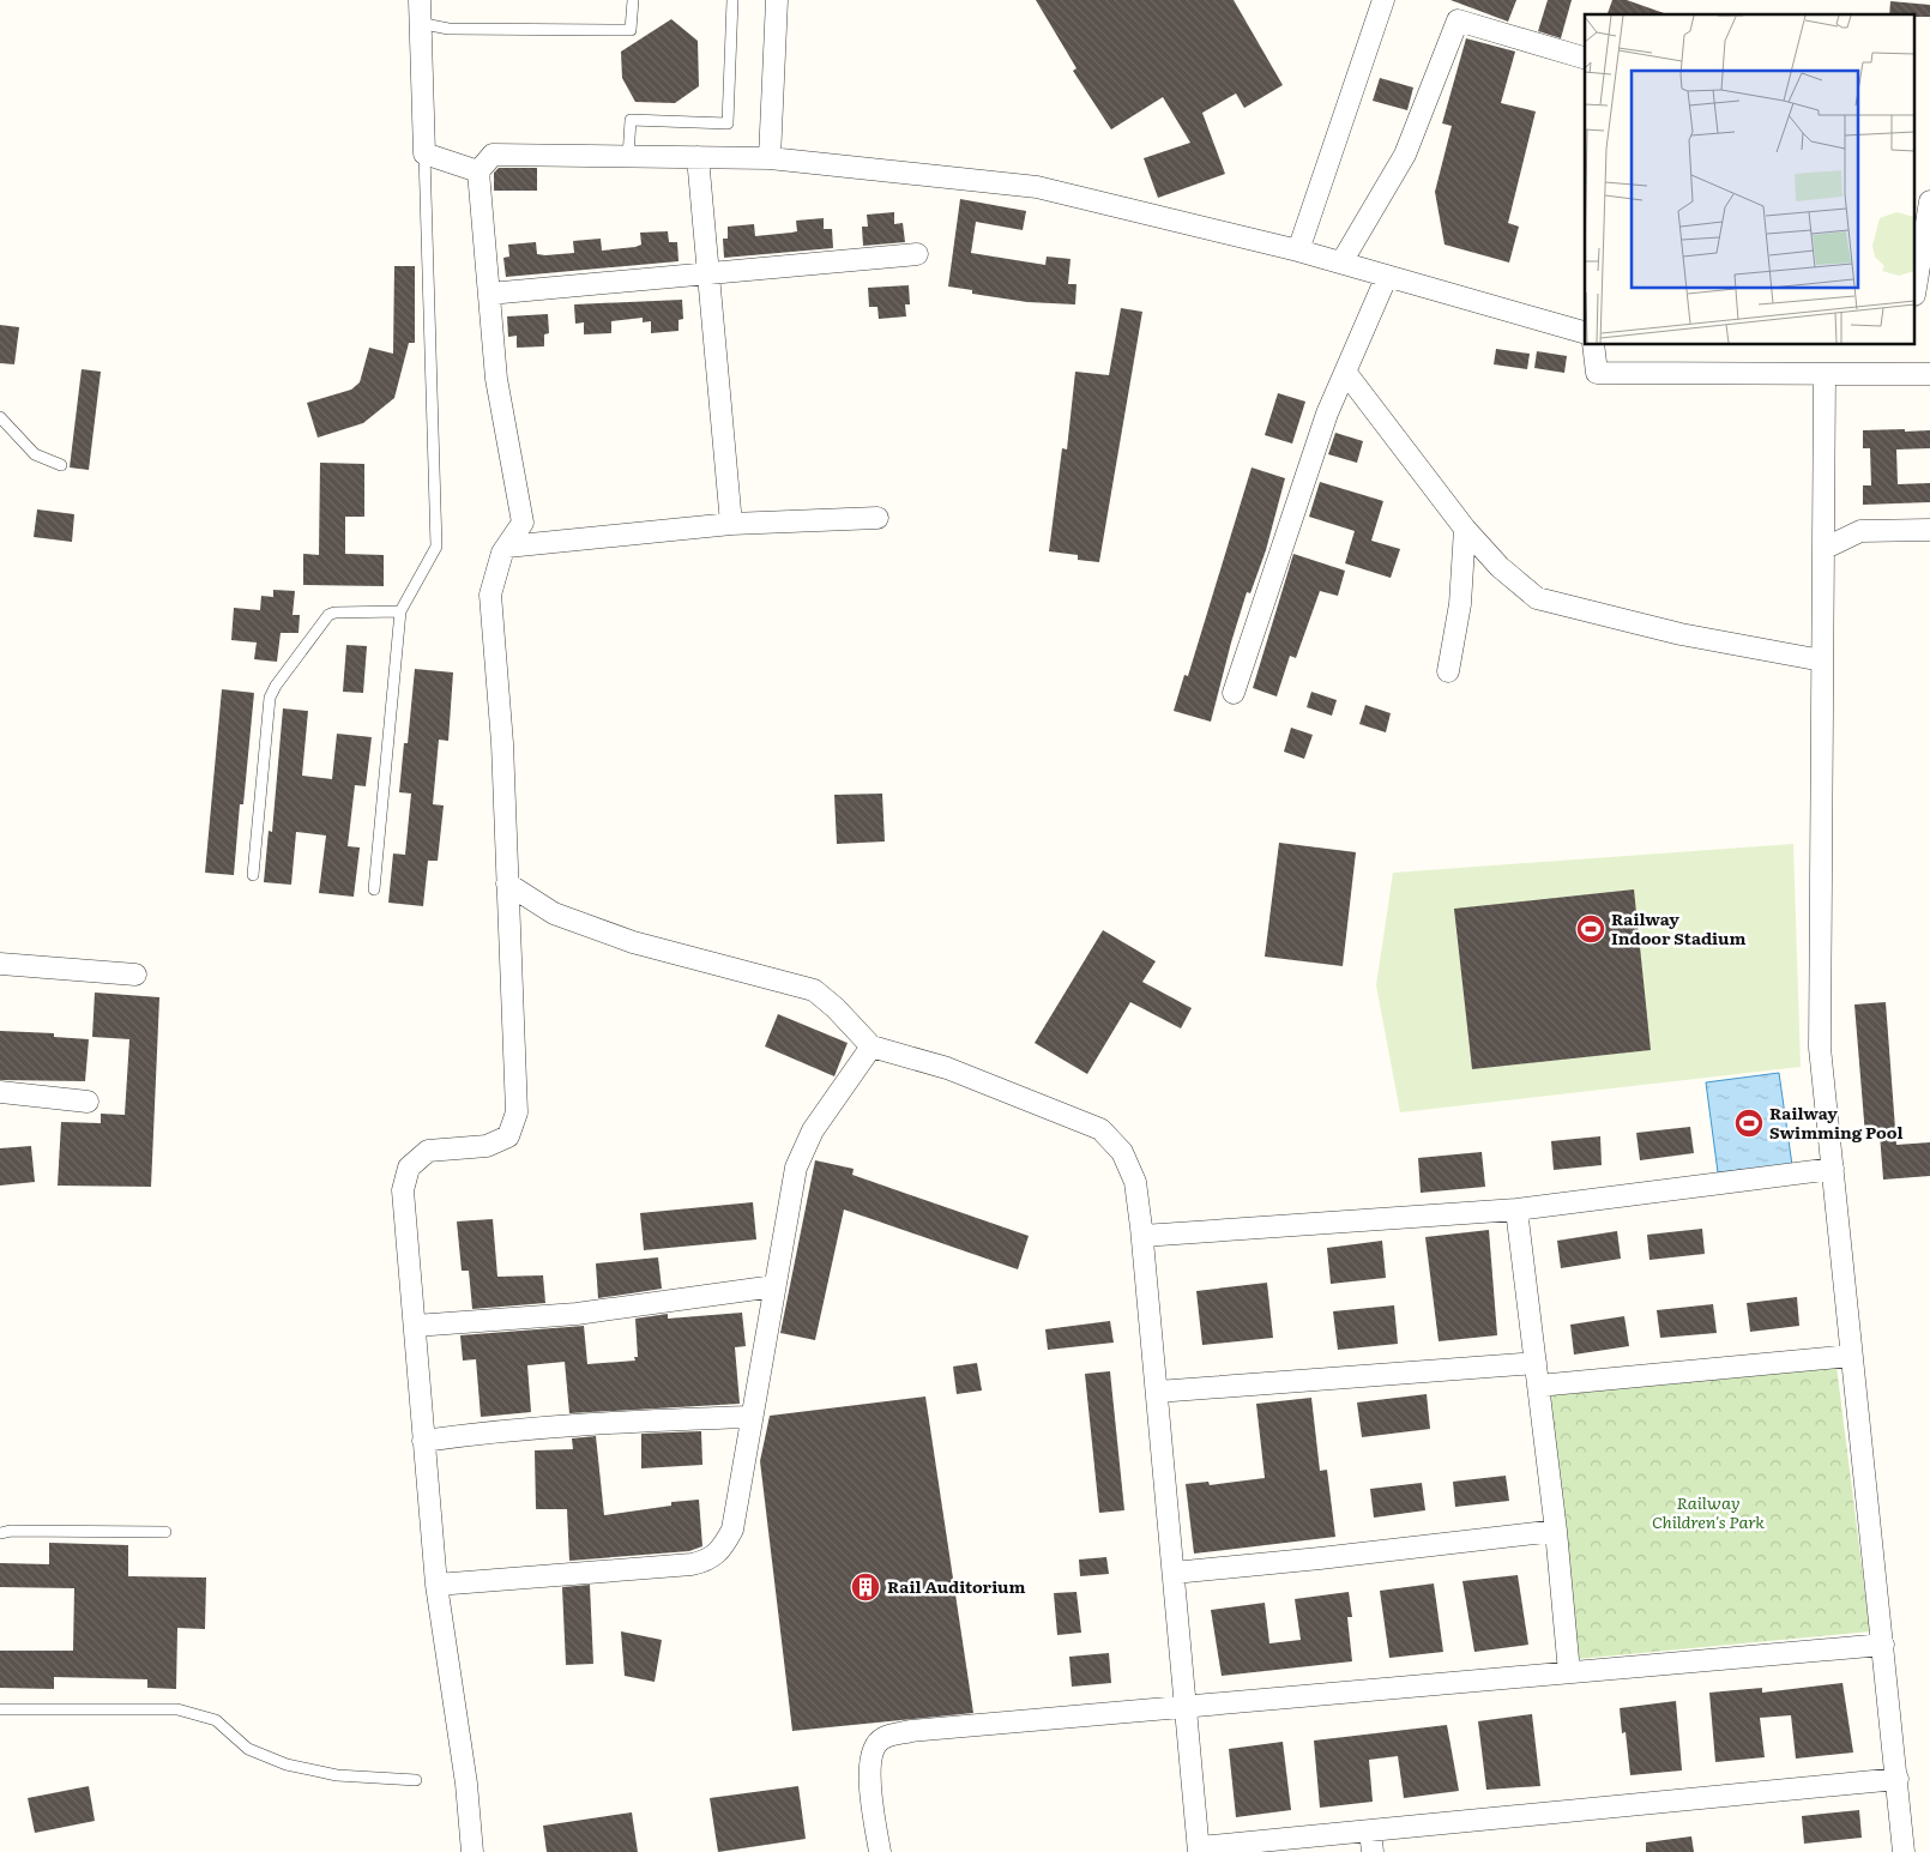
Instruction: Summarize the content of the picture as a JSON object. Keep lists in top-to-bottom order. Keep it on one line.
{"parks":["Railway Children's Park"],"places":{"sports":["Railway Indoor Stadium","Railway Swimming Pool"],"building":["Rail Auditorium"]}}
